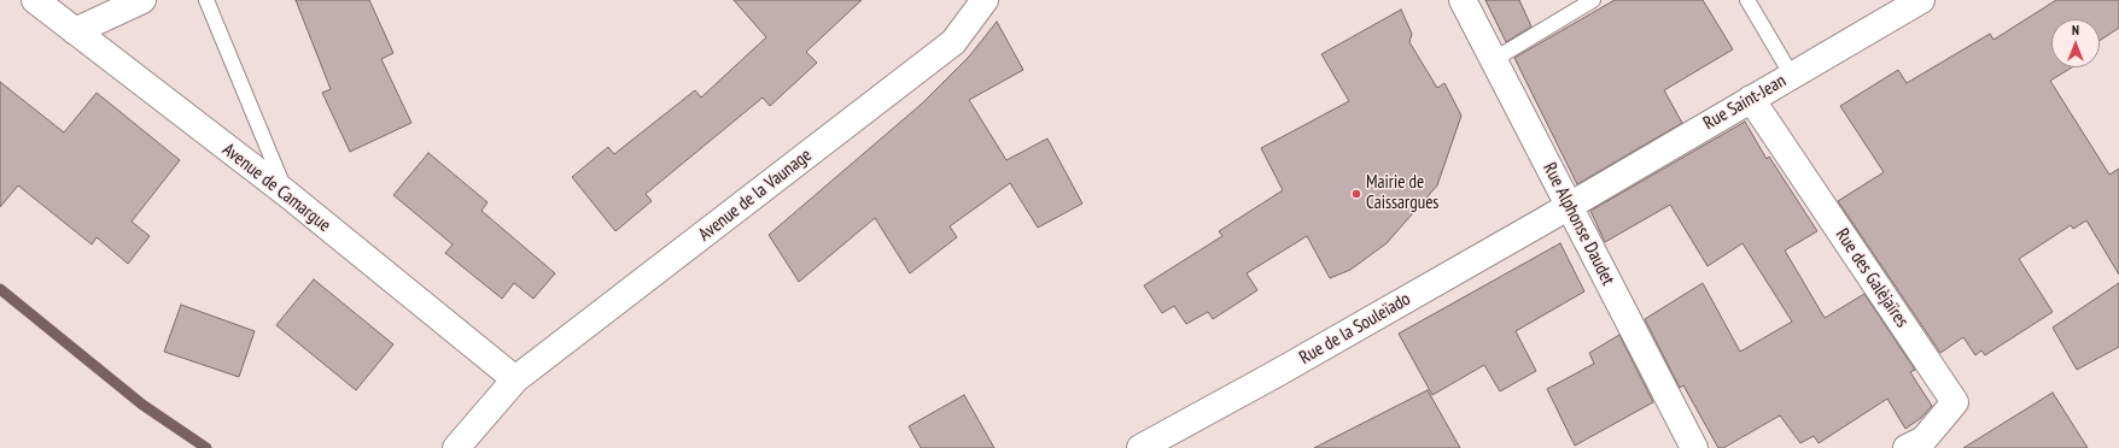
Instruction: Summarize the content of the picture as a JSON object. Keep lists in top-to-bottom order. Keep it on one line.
{"streets":{"street":["Rue Saint-Jean","Avenue de Camargue","Avenue de la Vaunage","Rue Alphonse Daudet","Rue des Galèjaïres","Rue de la Souleïado"]},"crossings":[["Rue Saint-Jean","Rue Alphonse Daudet"],["Rue Saint-Jean","Rue des Galèjaïres"],["Rue Saint-Jean","Rue de la Souleïado"],["Avenue de Camargue","Avenue de la Vaunage"],["Rue Alphonse Daudet","Rue de la Souleïado"]],"places":["Mairie de Caissargues"],"north":"top"}
